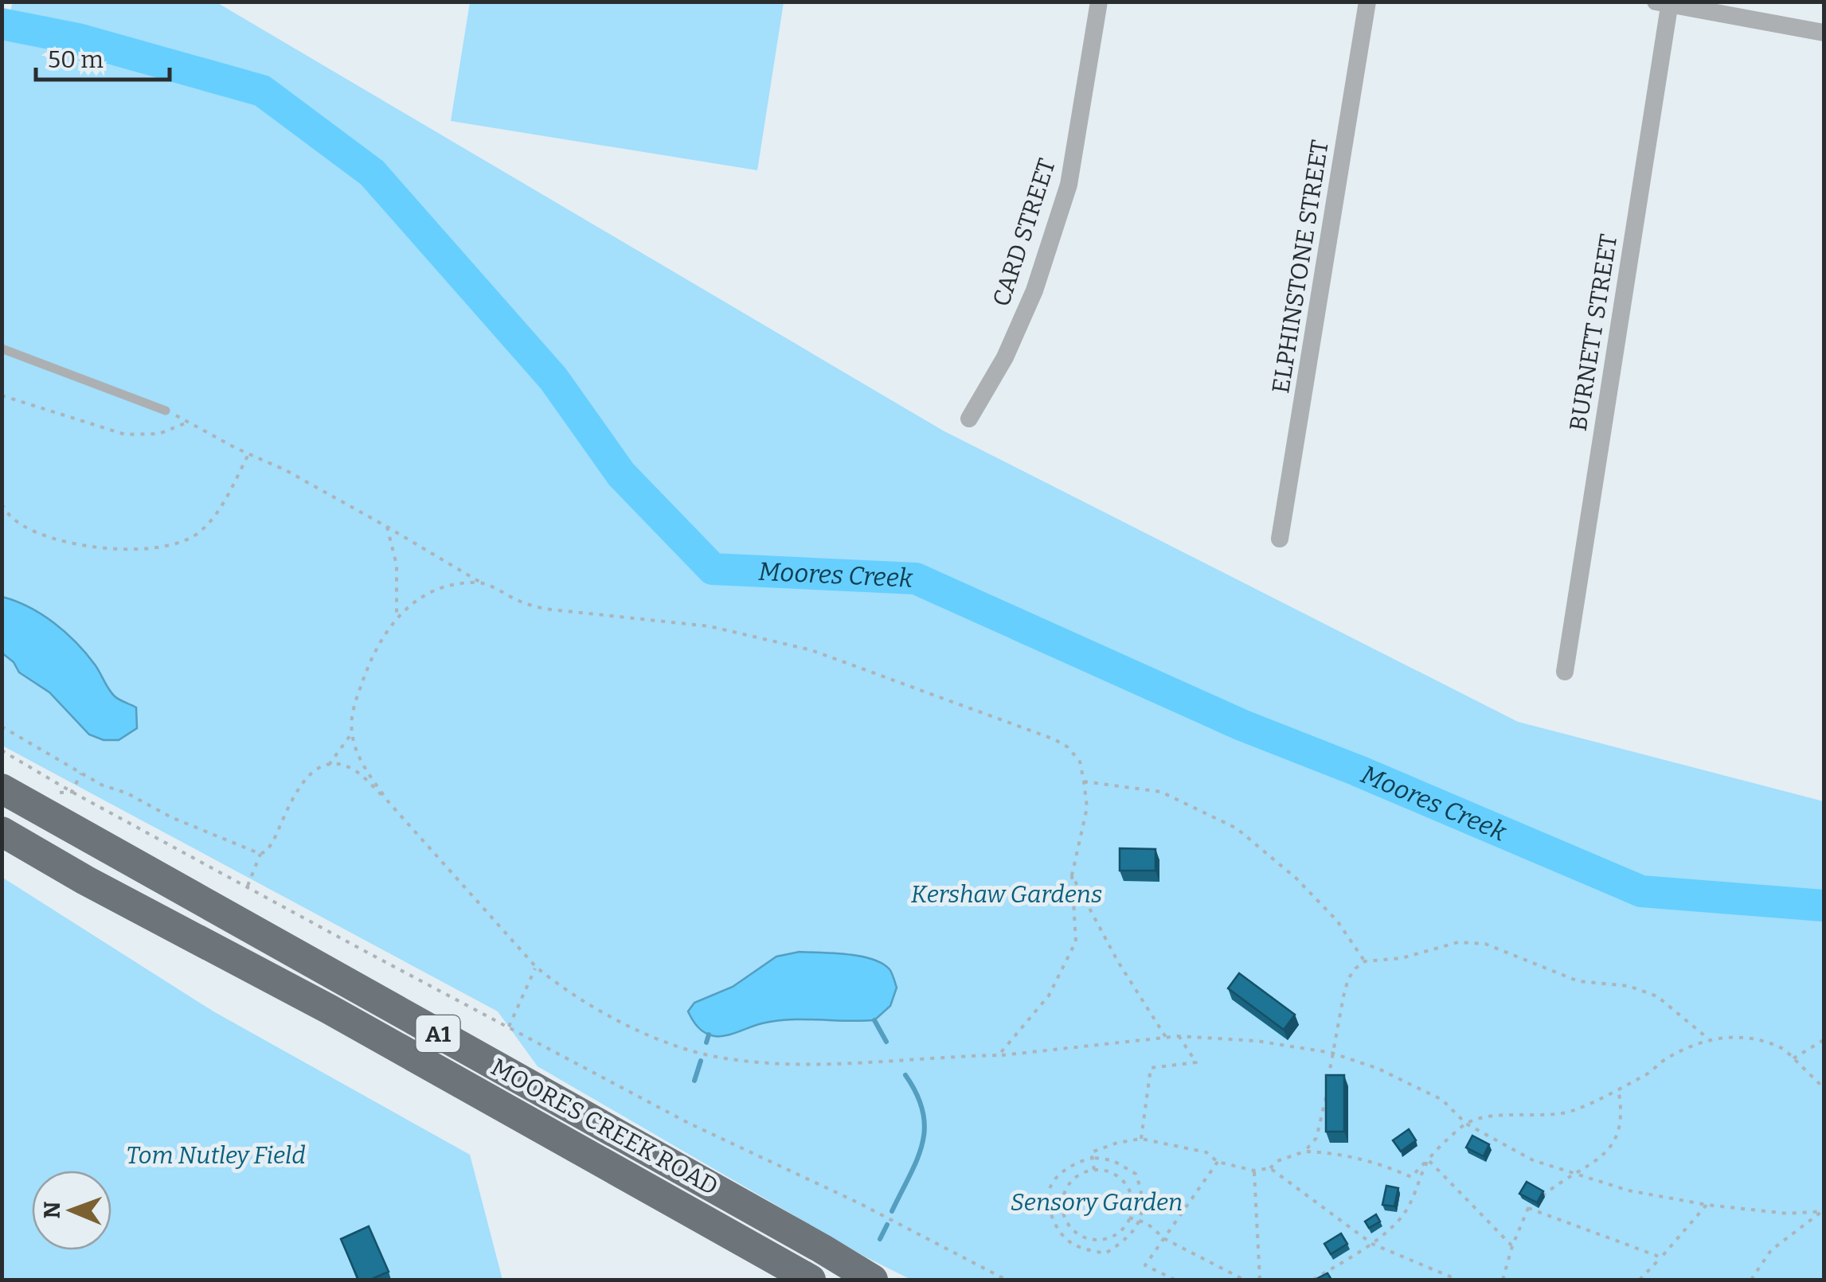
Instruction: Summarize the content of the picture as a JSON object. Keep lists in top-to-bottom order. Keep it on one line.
{"streets":{"highway":["A1","MOORES CREEK ROAD"],"street":["CARD STREET","ELPHINSTONE STREET","BURNETT STREET"]},"water":["Moores Creek"],"parks":["Kershaw Gardens","Tom Nutley Field","Sensory Garden"],"scale_bar":"50 m","north":"left"}
